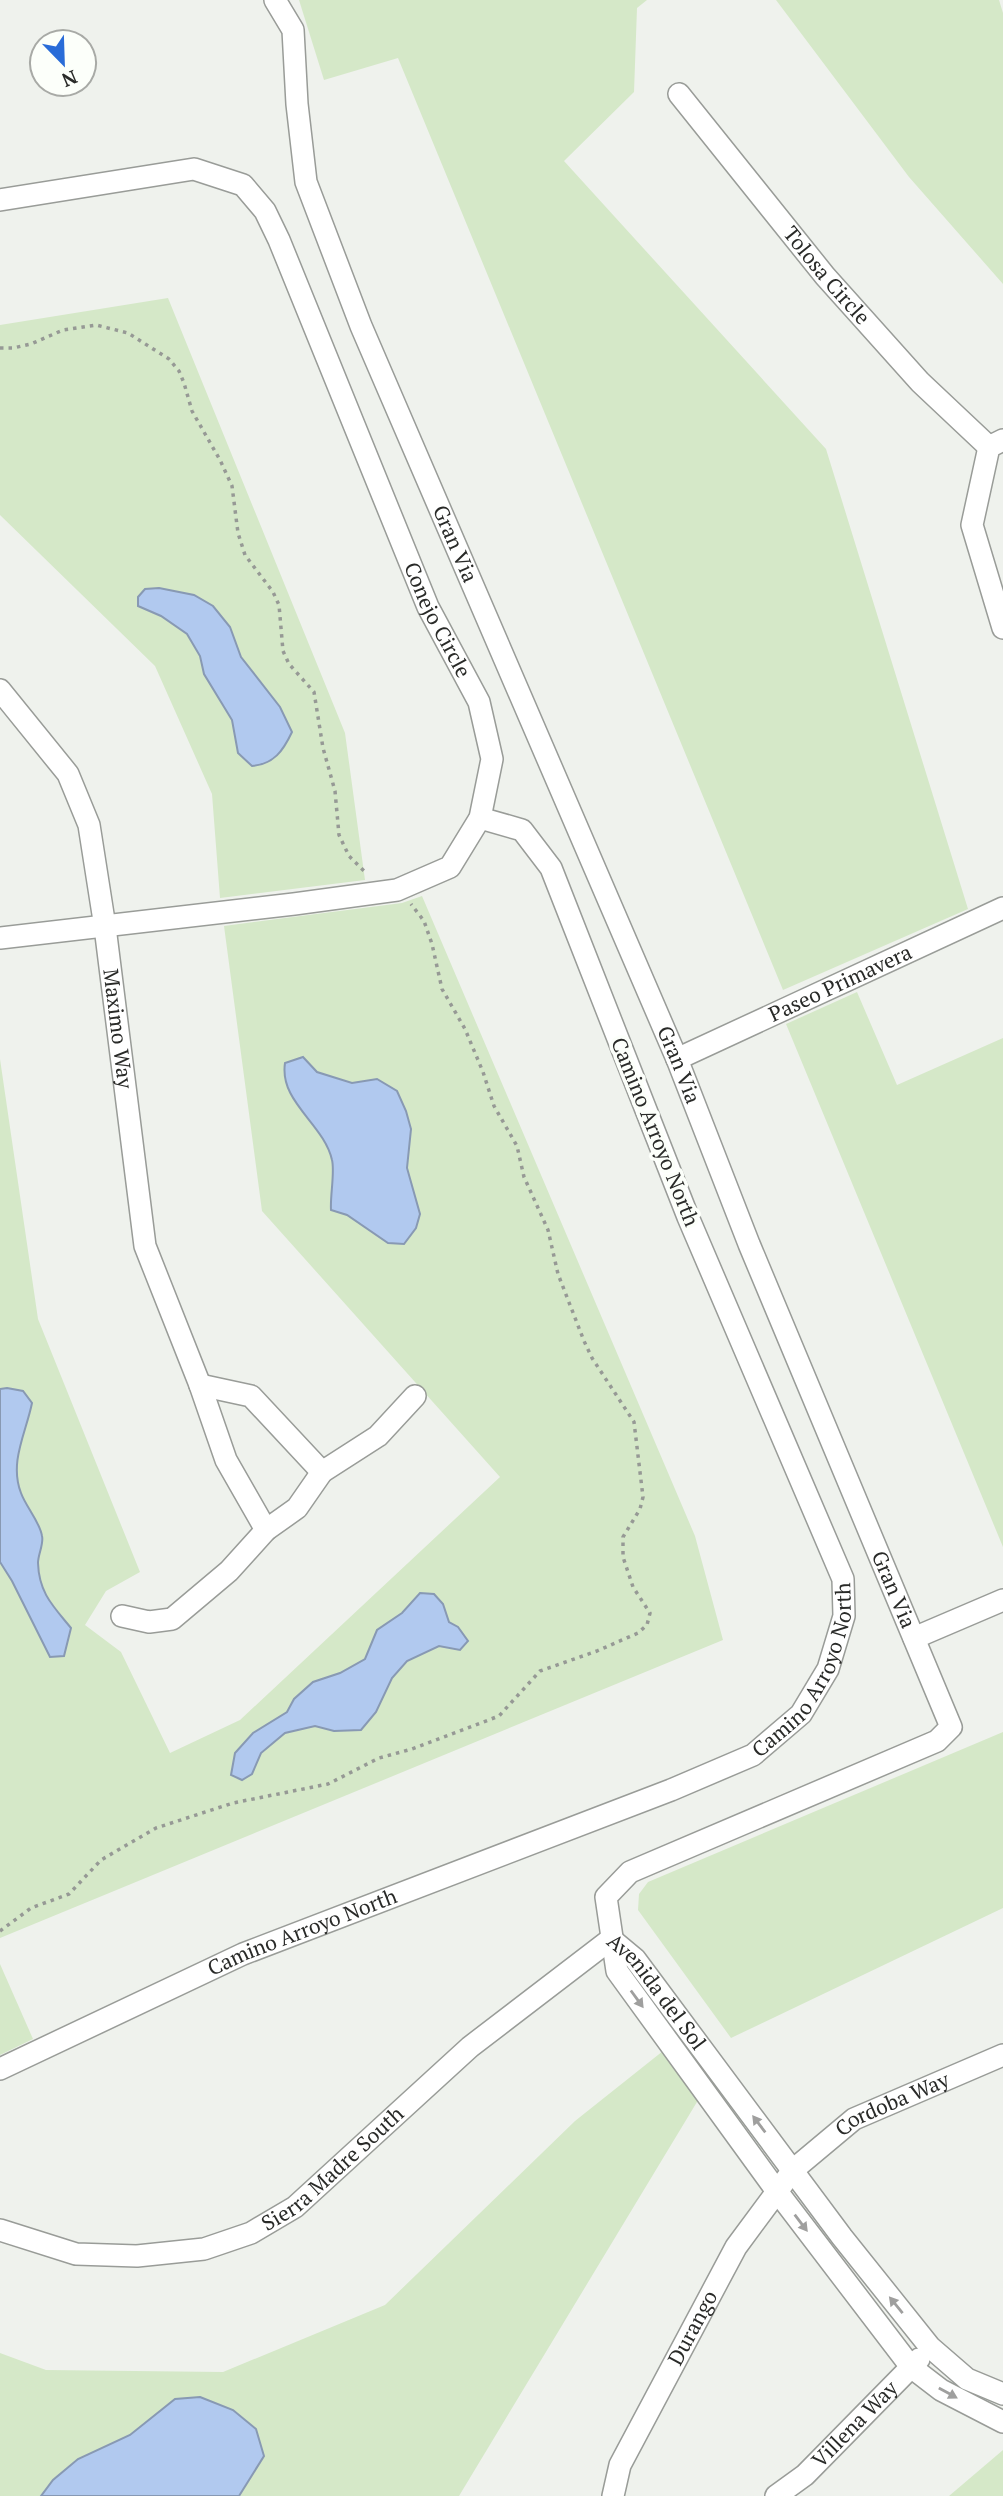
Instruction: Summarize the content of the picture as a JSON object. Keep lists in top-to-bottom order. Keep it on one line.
{"streets":{"street":["Tolosa Circle","Gran Via","Conejo Circle","Paseo Primavera","Maximo Way","Camino Arroyo North","Avenida del Sol","Cordoba Way","Sierra Madre South","Durango","Villena Way"]},"crossings":[["Gran Via","Paseo Primavera"],["Gran Via","Avenida del Sol"],["Gran Via","Sierra Madre South"],["Conejo Circle","Maximo Way"],["Conejo Circle","Camino Arroyo North"],["Avenida del Sol","Cordoba Way"],["Avenida del Sol","Sierra Madre South"],["Avenida del Sol","Durango"],["Avenida del Sol","Villena Way"],["Cordoba Way","Durango"]],"north":"bottom right"}
